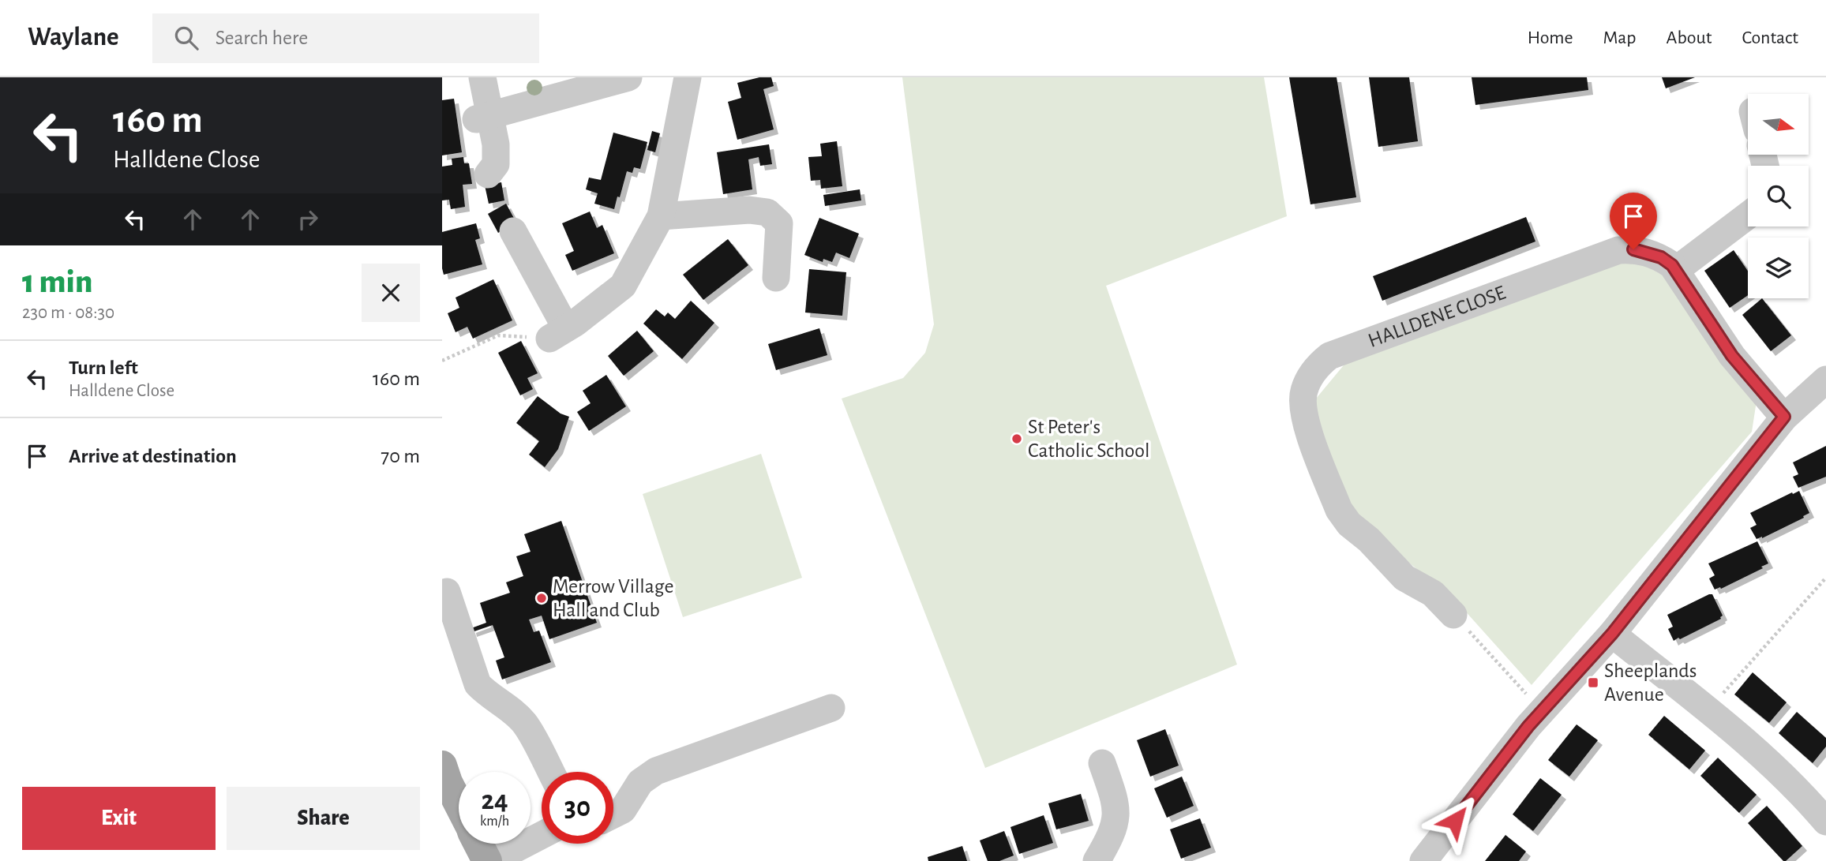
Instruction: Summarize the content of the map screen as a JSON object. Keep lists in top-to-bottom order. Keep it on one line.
{"streets":{"street":["HALLDENE CLOSE"]},"places":{"other":["St Peter's Catholic School","Merrow Village Hall and Club"],"transit":["Sheeplands Avenue"]},"north":"right","page":{"header":"Waylane","search":"Search here","nav":["Home","Map","About","Contact"],"turn":["160 m","Halldene Close"],"heading":["1 min","230 m · 08:30"],"list":[{"name":"Turn left","note":"Halldene Close","value":"160 m"},{"name":"Arrive at destination","value":"70 m"}],"speed":"24 km/h","limit":"30","buttons":["Exit","Share"]}}
